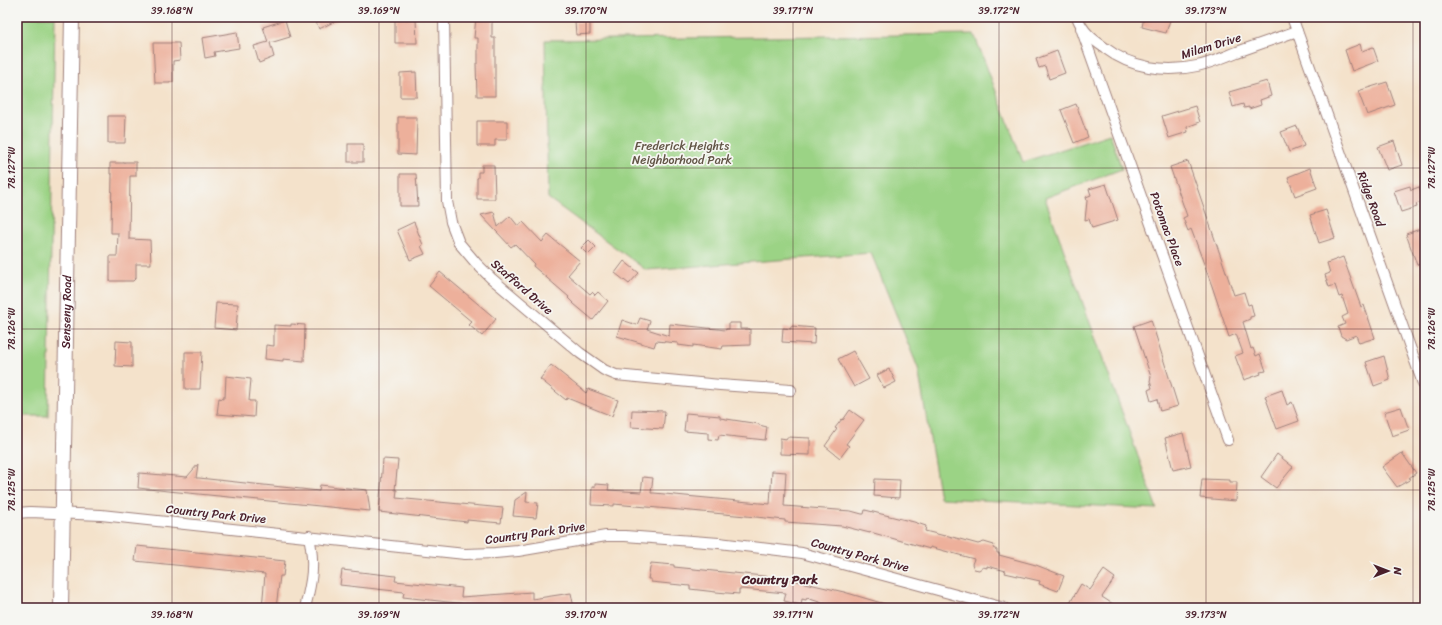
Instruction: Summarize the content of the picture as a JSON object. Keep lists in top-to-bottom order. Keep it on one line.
{"streets":{"main road":["Senseny Road"],"street":["Milam Drive","Ridge Road","Potomac Place","Stafford Drive","Country Park Drive"]},"crossings":[["Milam Drive","Ridge Road"],["Milam Drive","Potomac Place"],["Senseny Road","Country Park Drive"]],"districts":["Country Park"],"parks":["Frederick Heights Neighborhood Park"],"north":"right","coordinates":["39.168°N","39.169°N","39.170°N","39.171°N","39.172°N","39.173°N","78.127°W","78.126°W","78.125°W"]}
